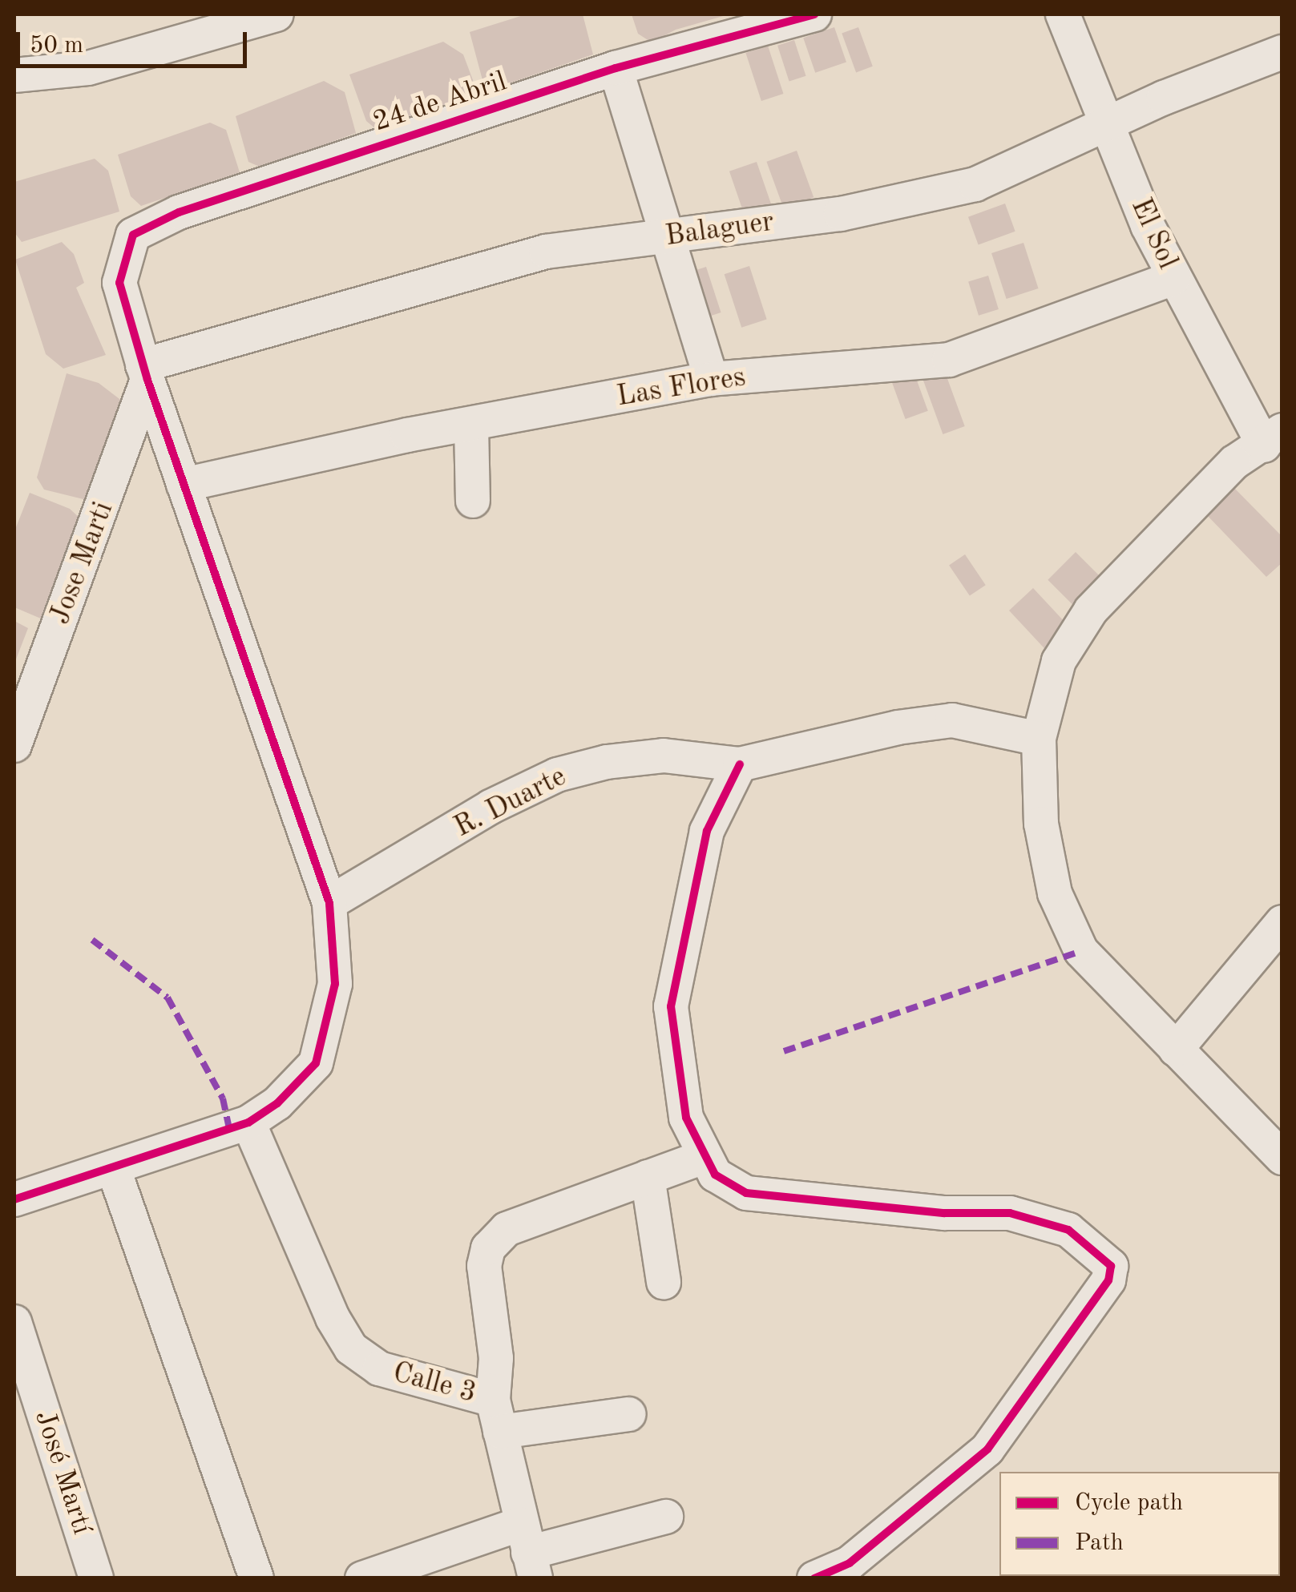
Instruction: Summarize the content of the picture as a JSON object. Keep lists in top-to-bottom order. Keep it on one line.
{"streets":{"street":["24 de Abril","Balaguer","El Sol","Las Flores","Jose Marti","R. Duarte","Calle 3","José Martí"]},"crossings":[["24 de Abril","Balaguer"],["24 de Abril","Jose Marti"],["Balaguer","El Sol"],["Balaguer","Jose Marti"],["El Sol","Las Flores"]],"legend":["Cycle path","Path"],"scale_bar":"50 m"}
